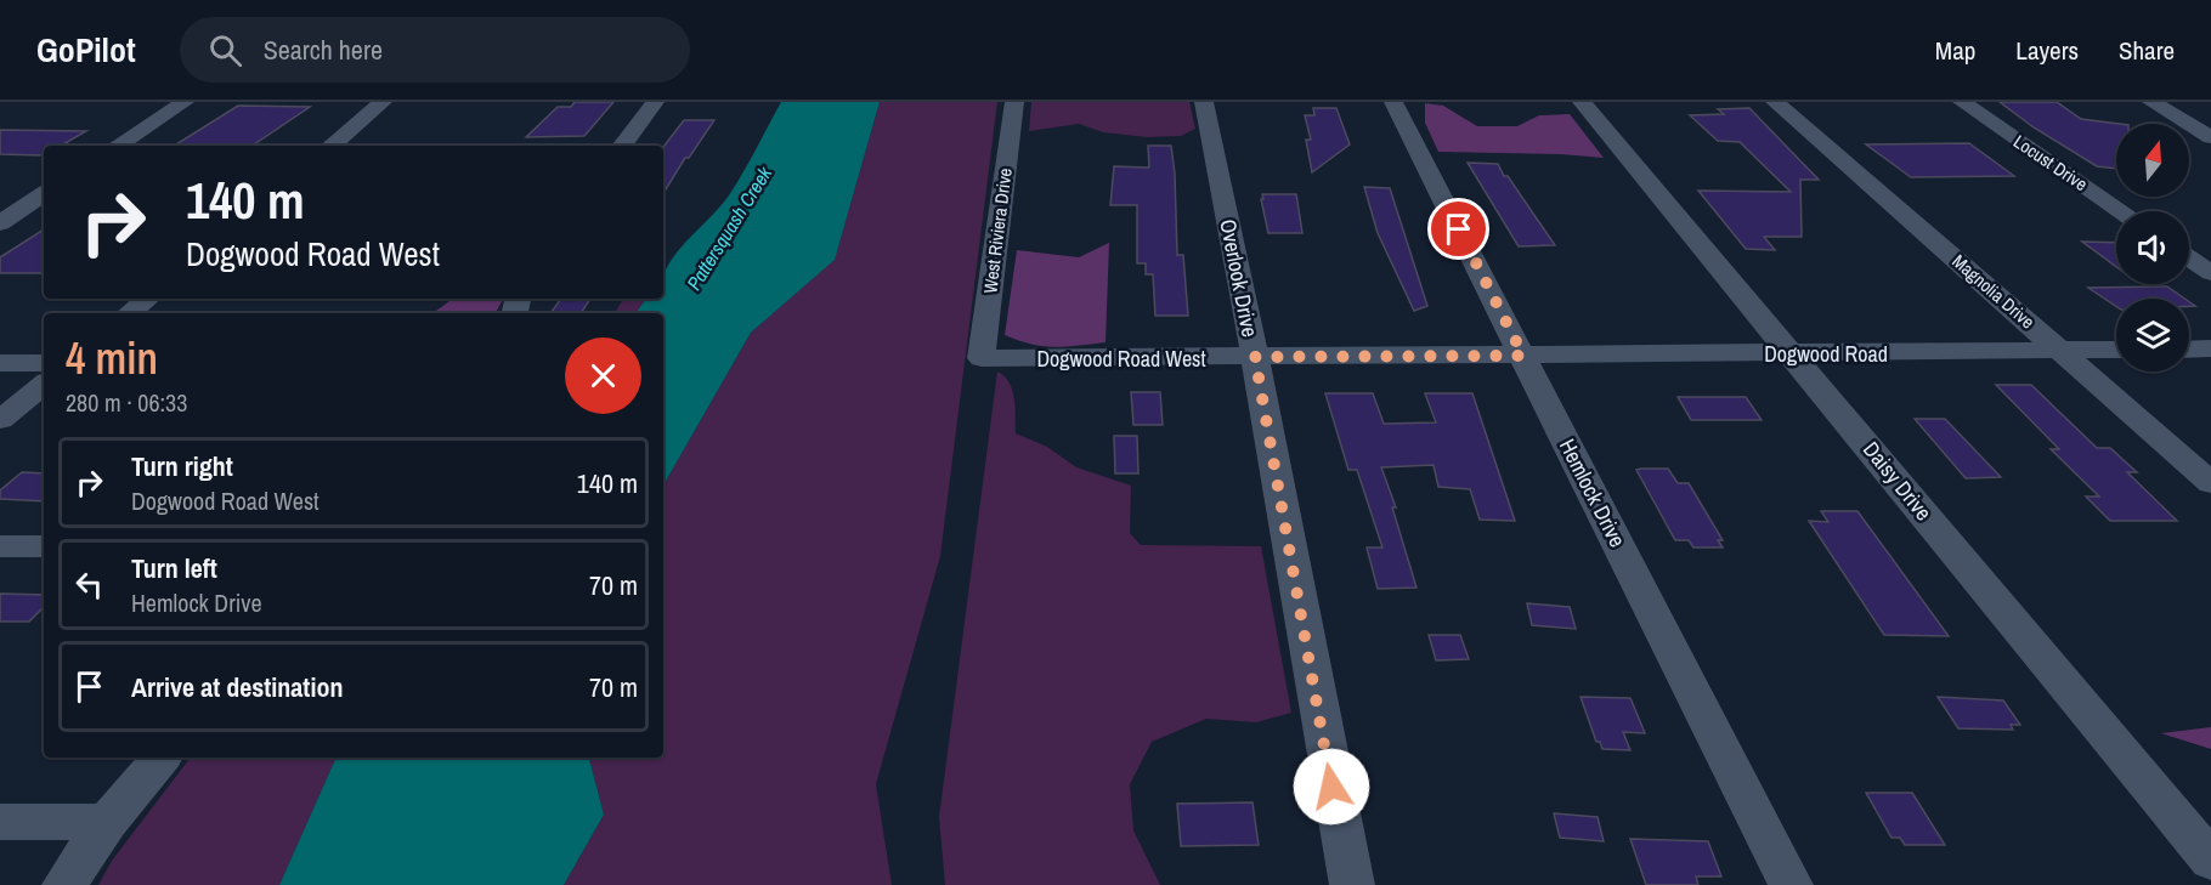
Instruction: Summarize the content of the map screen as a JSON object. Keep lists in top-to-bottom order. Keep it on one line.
{"streets":{"street":["Locust Drive","West Riviera Drive","Overlook Drive","Magnolia Drive","Dogwood Road","Dogwood Road West","Daisy Drive","Hemlock Drive"]},"crossings":[["West Riviera Drive","Dogwood Road West"],["Overlook Drive","Dogwood Road West"],["Magnolia Drive","Dogwood Road"],["Dogwood Road","Dogwood Road West"],["Dogwood Road","Daisy Drive"],["Dogwood Road","Hemlock Drive"],["Dogwood Road West","Hemlock Drive"]],"water":["Pattersquash Creek"],"north":"top","page":{"header":"GoPilot","search":"Search here","nav":["Map","Layers","Share"],"turn":["140 m","Dogwood Road West"],"heading":["4 min","280 m · 06:33"],"list":[{"name":"Turn right","note":"Dogwood Road West","value":"140 m"},{"name":"Turn left","note":"Hemlock Drive","value":"70 m"},{"name":"Arrive at destination","value":"70 m"}]}}
